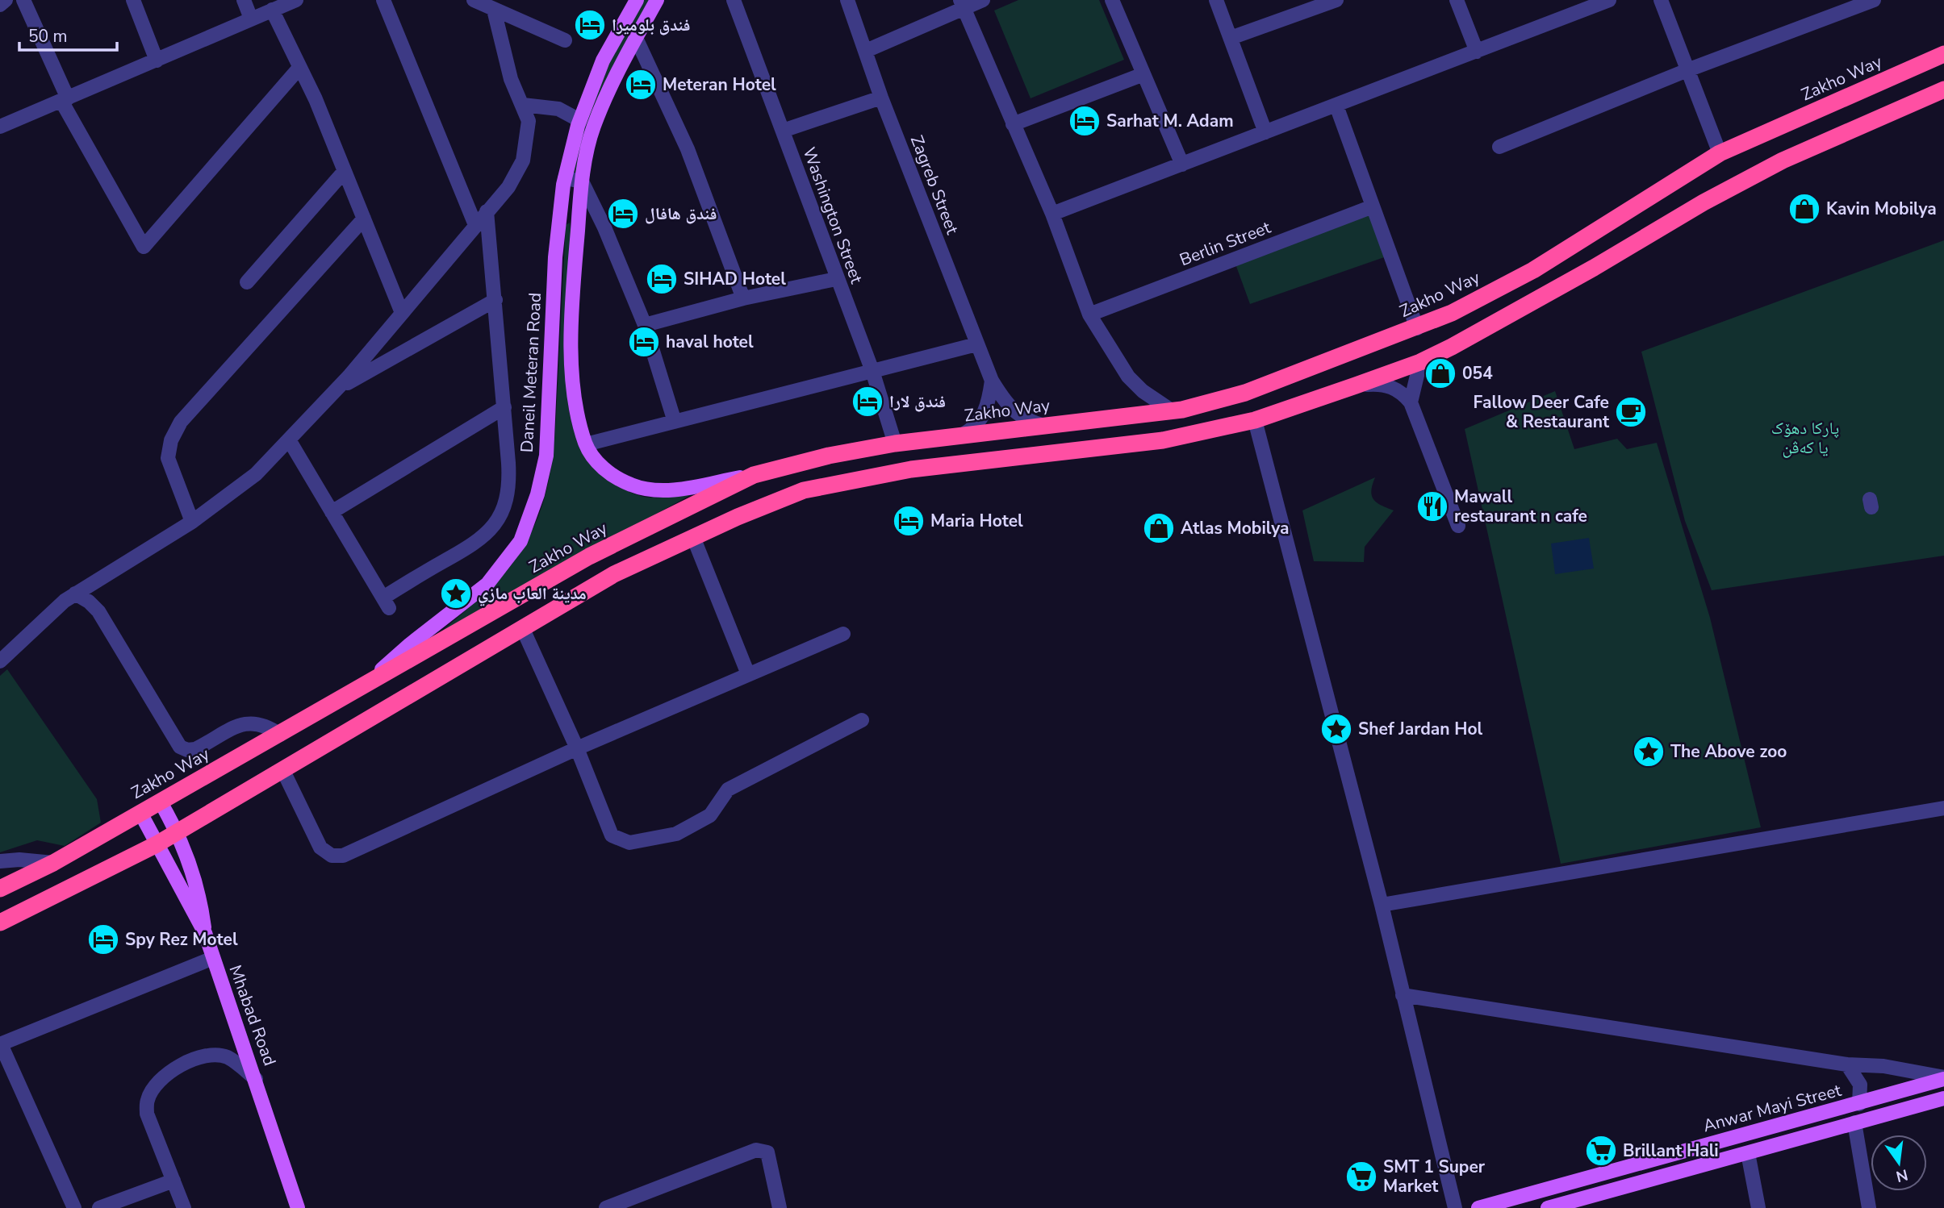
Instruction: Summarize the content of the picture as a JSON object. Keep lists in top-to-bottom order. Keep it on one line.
{"streets":{"highway":["Zakho Way"],"main road":["Daneil Meteran Road","Mhabad Road","Anwar Mayi Street"],"street":["Zagreb Street","Washington Street","Berlin Street"]},"crossings":[["Zakho Way","Zagreb Street"],["Zakho Way","Washington Street"],["Zakho Way","Daneil Meteran Road"],["Zakho Way","Mhabad Road"]],"parks":["پاركا دهۆک يا كەڤن"],"places":{"hotel":["فندق بلوميرا","Meteran Hotel","Sarhat M. Adam","فندق هافال","SIHAD Hotel","haval hotel","فندق لارا","Maria Hotel","Spy Rez Motel"],"shop":["Kavin Mobilya","054","Atlas Mobilya"],"cafe":["Fallow Deer Cafe & Restaurant"],"restaurant":["Mawall restaurant n cafe"],"place":["مدينة العاب مازي","Shef Jardan Hol","The Above zoo"],"supermarket":["Brillant Hali","SMT 1 Super Market"]},"scale_bar":"50 m","north":"bottom"}
